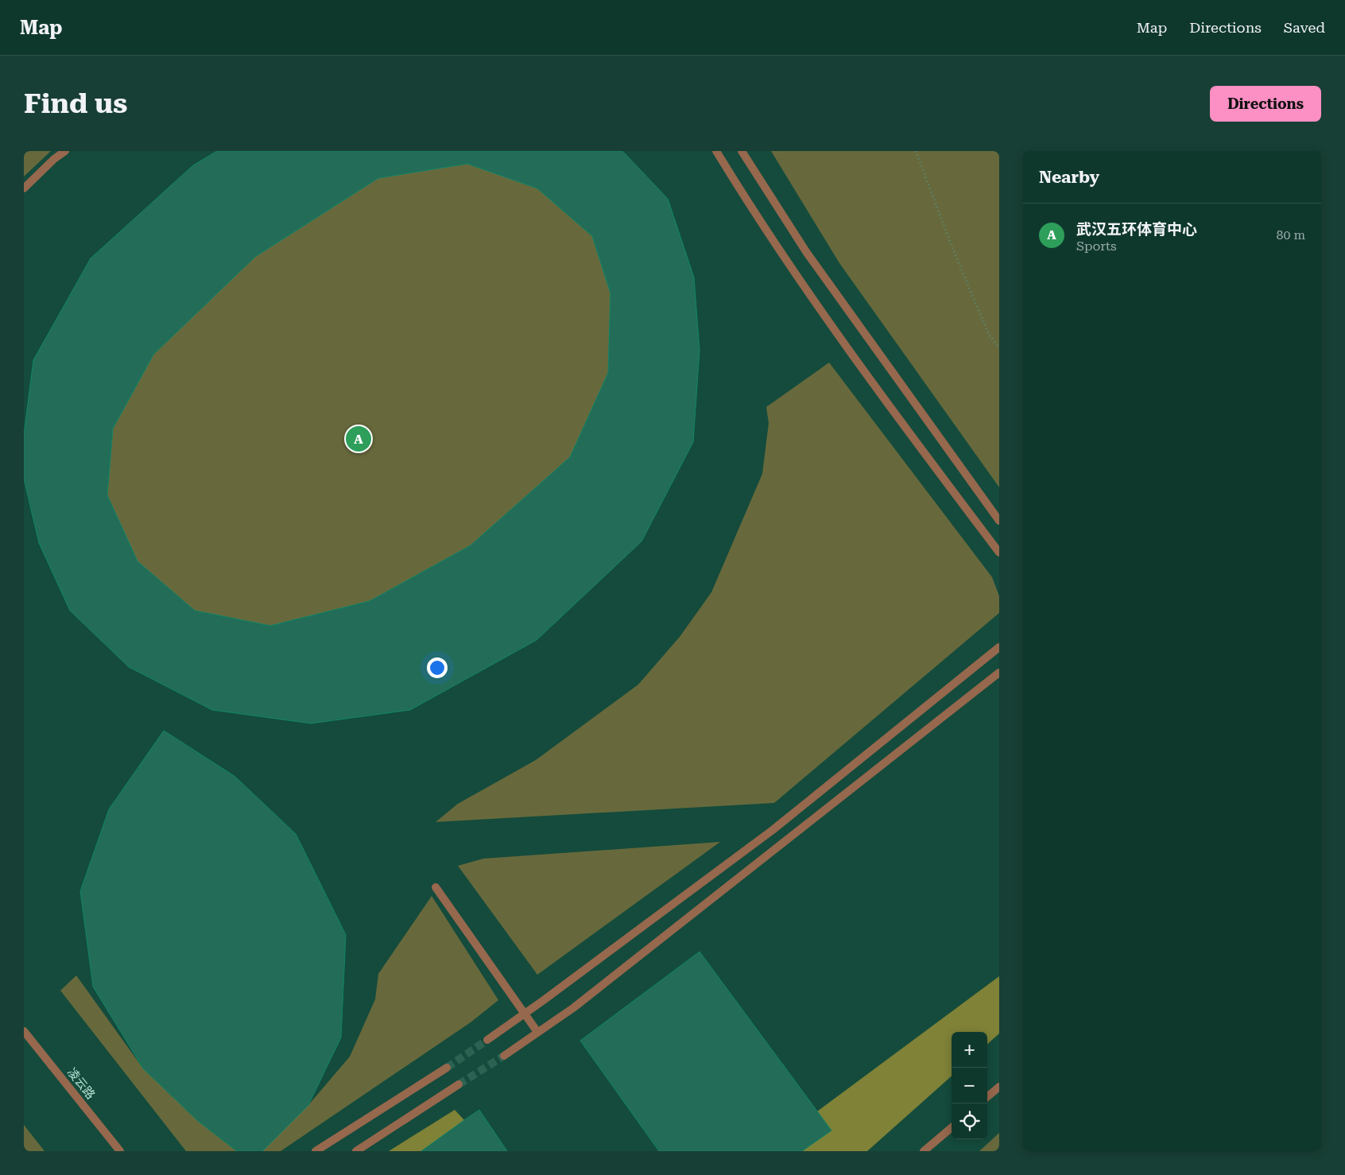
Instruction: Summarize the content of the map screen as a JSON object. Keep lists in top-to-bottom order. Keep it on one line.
{"streets":{"street":["凌云路"]},"page":{"header":"Map","nav":["Map","Directions","Saved"],"buttons":"Directions","title":"Find us","heading":"Nearby","list":[{"mark":"A","name":"武汉五环体育中心","note":"Sports","value":"80 m"}],"pins":"A","map_buttons":["+","−"]}}
